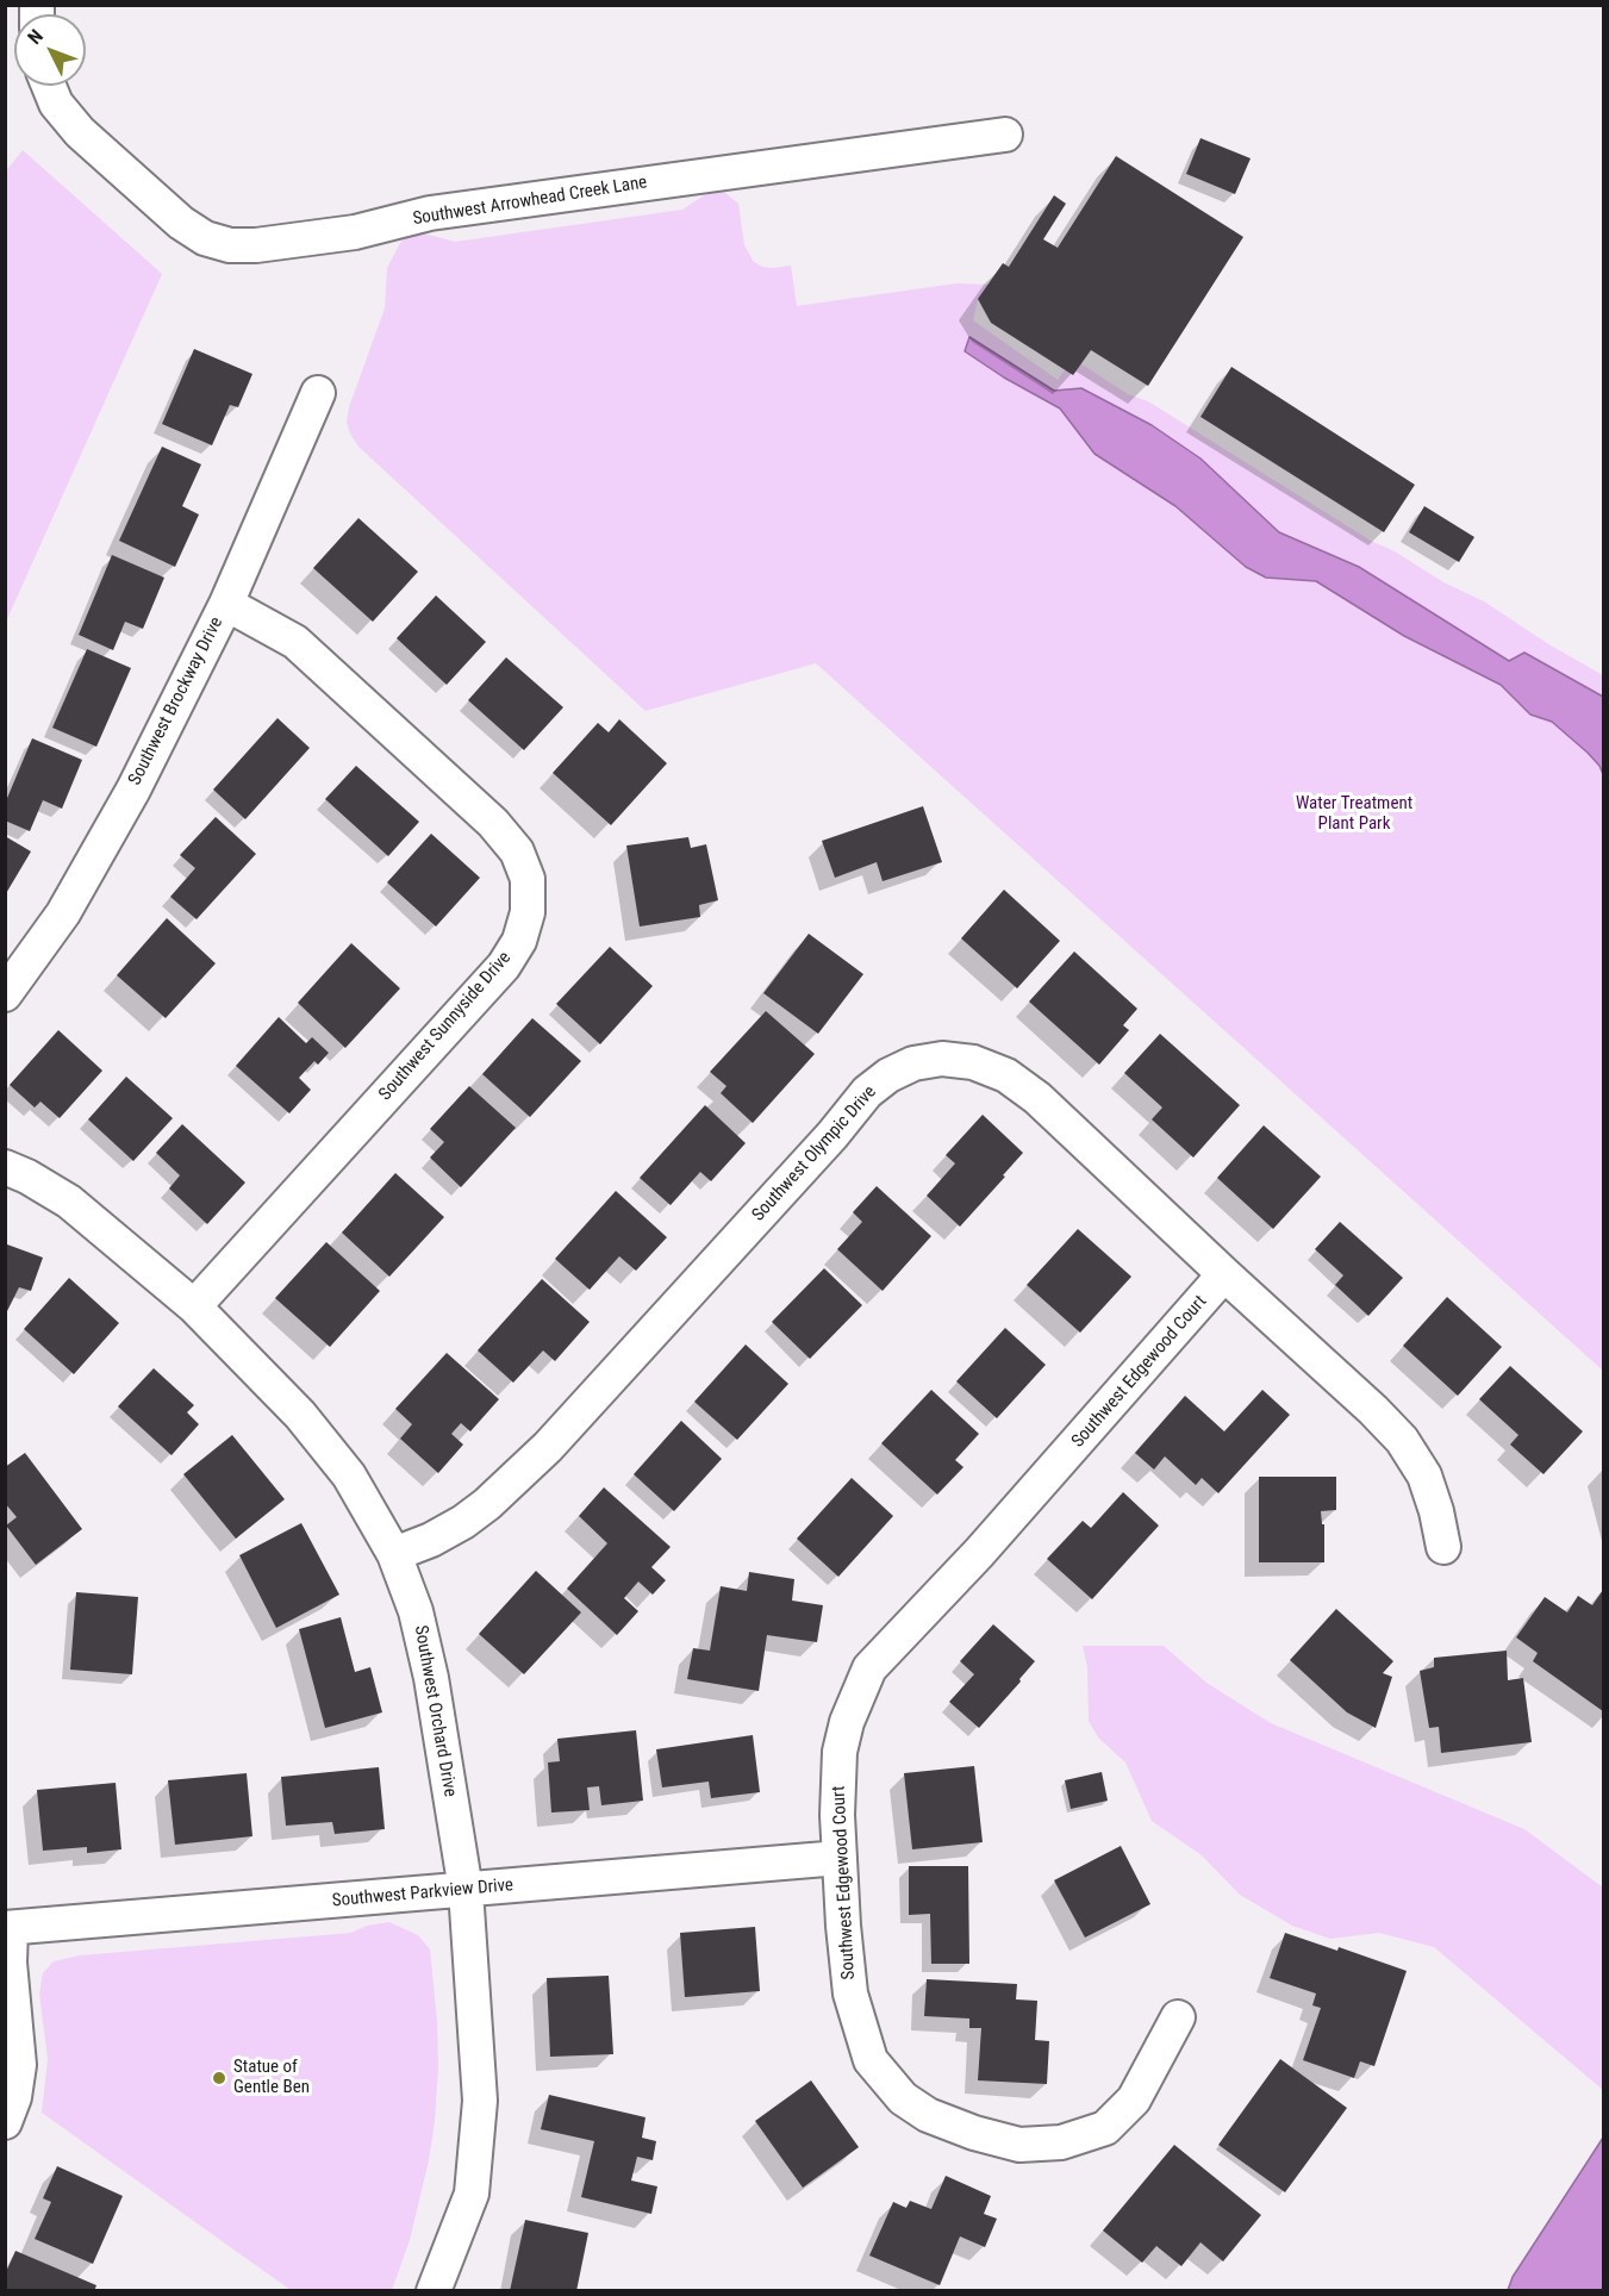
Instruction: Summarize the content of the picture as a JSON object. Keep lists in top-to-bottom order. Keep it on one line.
{"streets":{"street":["Southwest Arrowhead Creek Lane","Southwest Brockway Drive","Southwest Sunnyside Drive","Southwest Olympic Drive","Southwest Edgewood Court","Southwest Orchard Drive","Southwest Parkview Drive"]},"crossings":[["Southwest Brockway Drive","Southwest Sunnyside Drive"],["Southwest Sunnyside Drive","Southwest Orchard Drive"],["Southwest Olympic Drive","Southwest Edgewood Court"],["Southwest Olympic Drive","Southwest Orchard Drive"],["Southwest Edgewood Court","Southwest Parkview Drive"],["Southwest Orchard Drive","Southwest Parkview Drive"]],"parks":["Water Treatment Plant Park"],"places":["Statue of Gentle Ben"],"north":"top left"}
